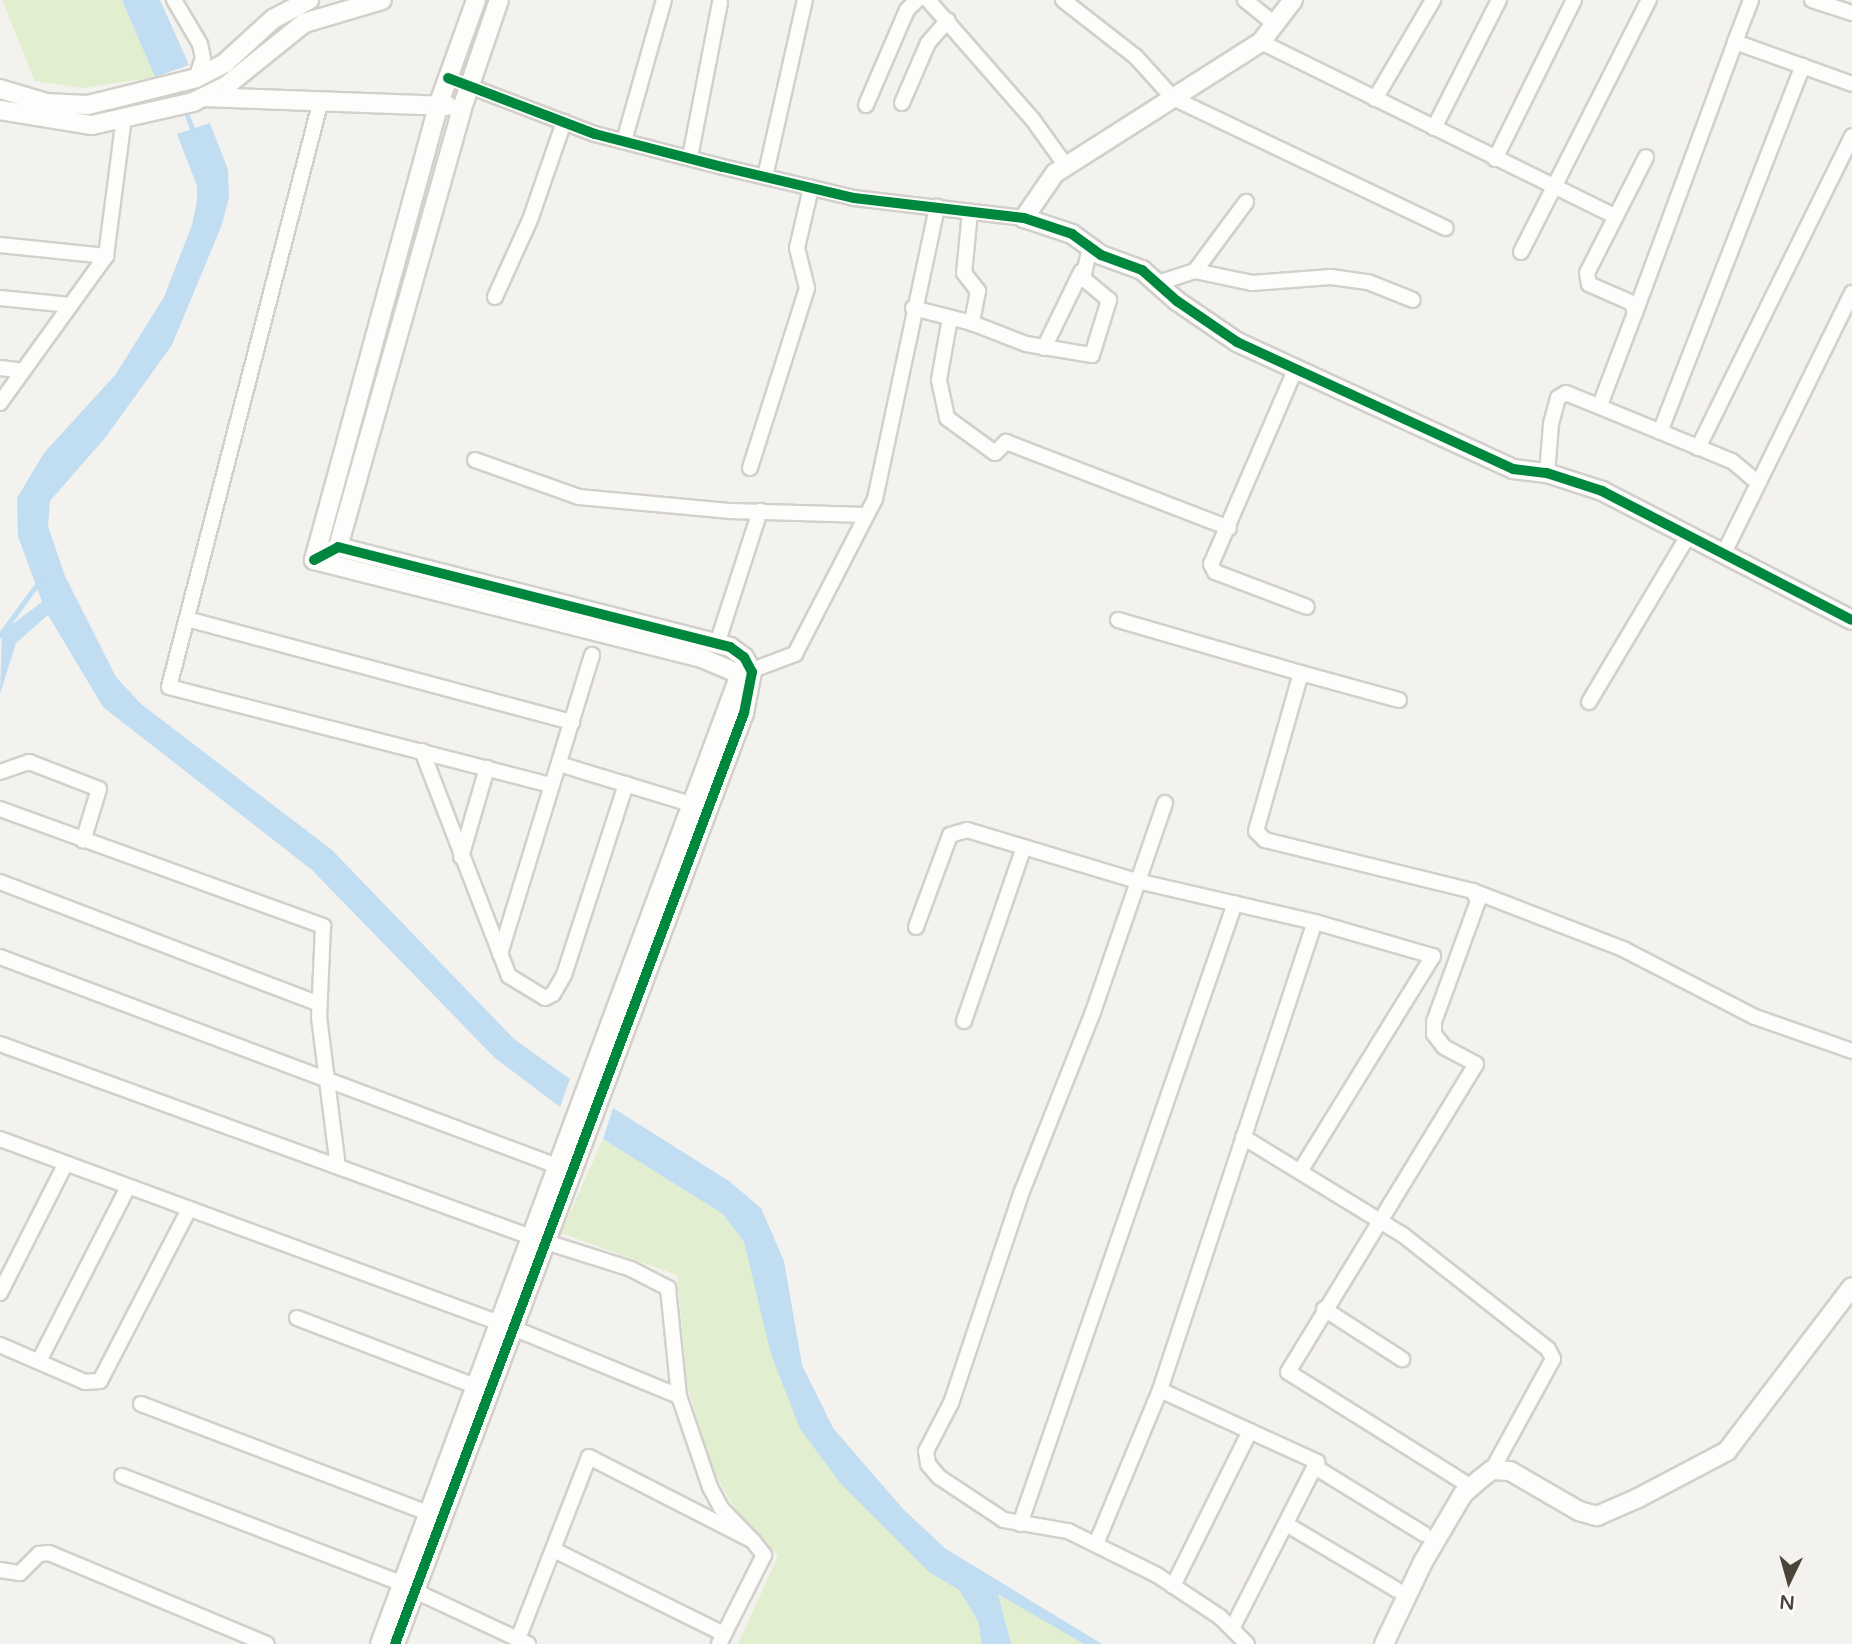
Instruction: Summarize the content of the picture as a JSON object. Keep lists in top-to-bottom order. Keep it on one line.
{"north":"bottom"}
